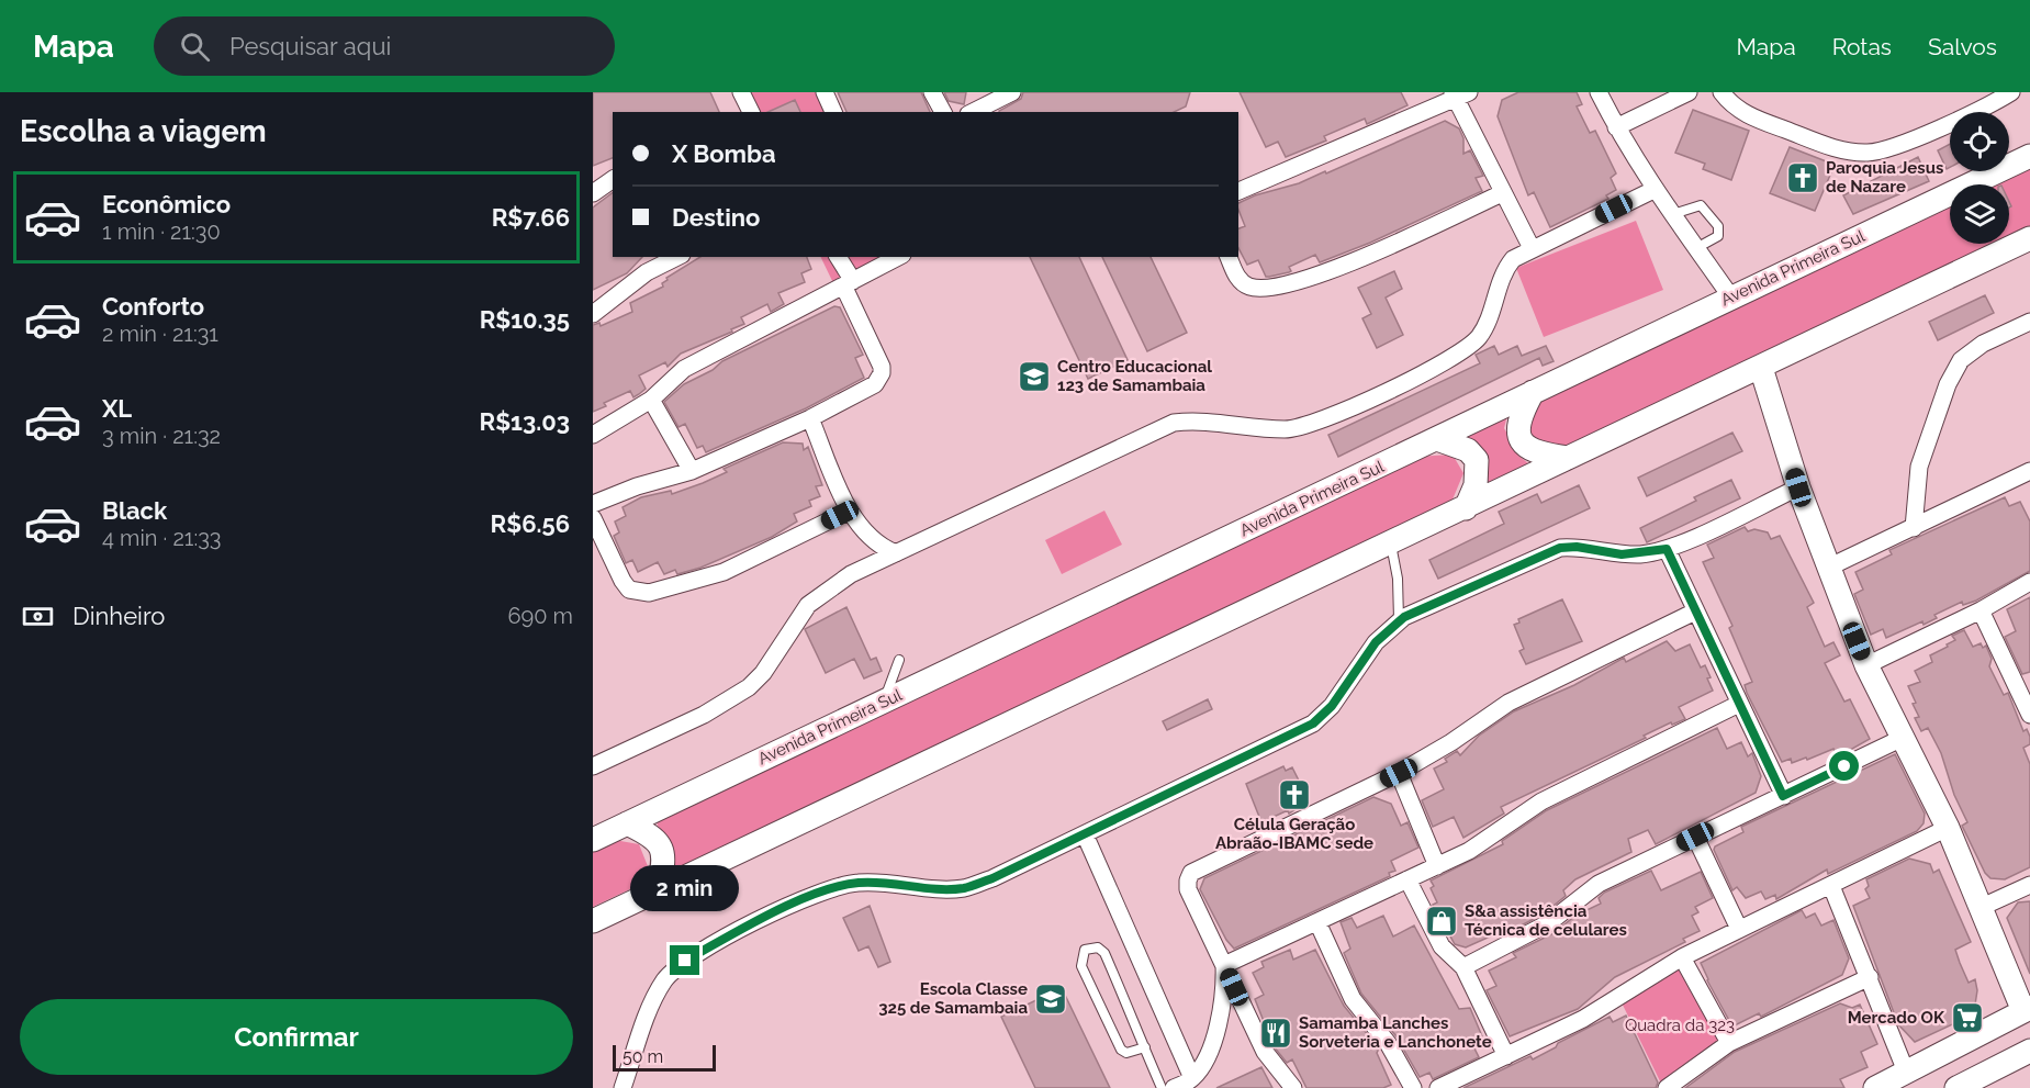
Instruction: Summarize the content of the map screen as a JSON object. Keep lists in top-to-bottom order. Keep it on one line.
{"streets":{"street":["Avenida Primeira Sul"]},"parks":["Quadra da 323"],"places":{"church":["Paroquia Jesus de Nazare","Célula Geração Abraão-IBAMC sede"],"school or university":["Centro Educacional 123 de Samambaia","Escola Classe 325 de Samambaia"],"shop":["S&a assistência Técnica de celulares"],"supermarket":["Mercado OK"],"restaurant":["Samamba Lanches Sorveteria e Lanchonete"]},"scale_bar":"50 m","page":{"header":"Mapa","search":"Pesquisar aqui","nav":["Mapa","Rotas","Salvos"],"heading":"Escolha a viagem","banner":["X Bomba","Destino"],"list":[{"name":"Econômico","note":"1 min · 21:30","value":"R$7.66"},{"name":"Conforto","note":"2 min · 21:31","value":"R$10.35"},{"name":"XL","note":"3 min · 21:32","value":"R$13.03"},{"name":"Black","note":"4 min · 21:33","value":"R$6.56"}],"pay":["Dinheiro","690 m"],"bubble":"2 min","buttons":"Confirmar","scale":"50 m"}}
